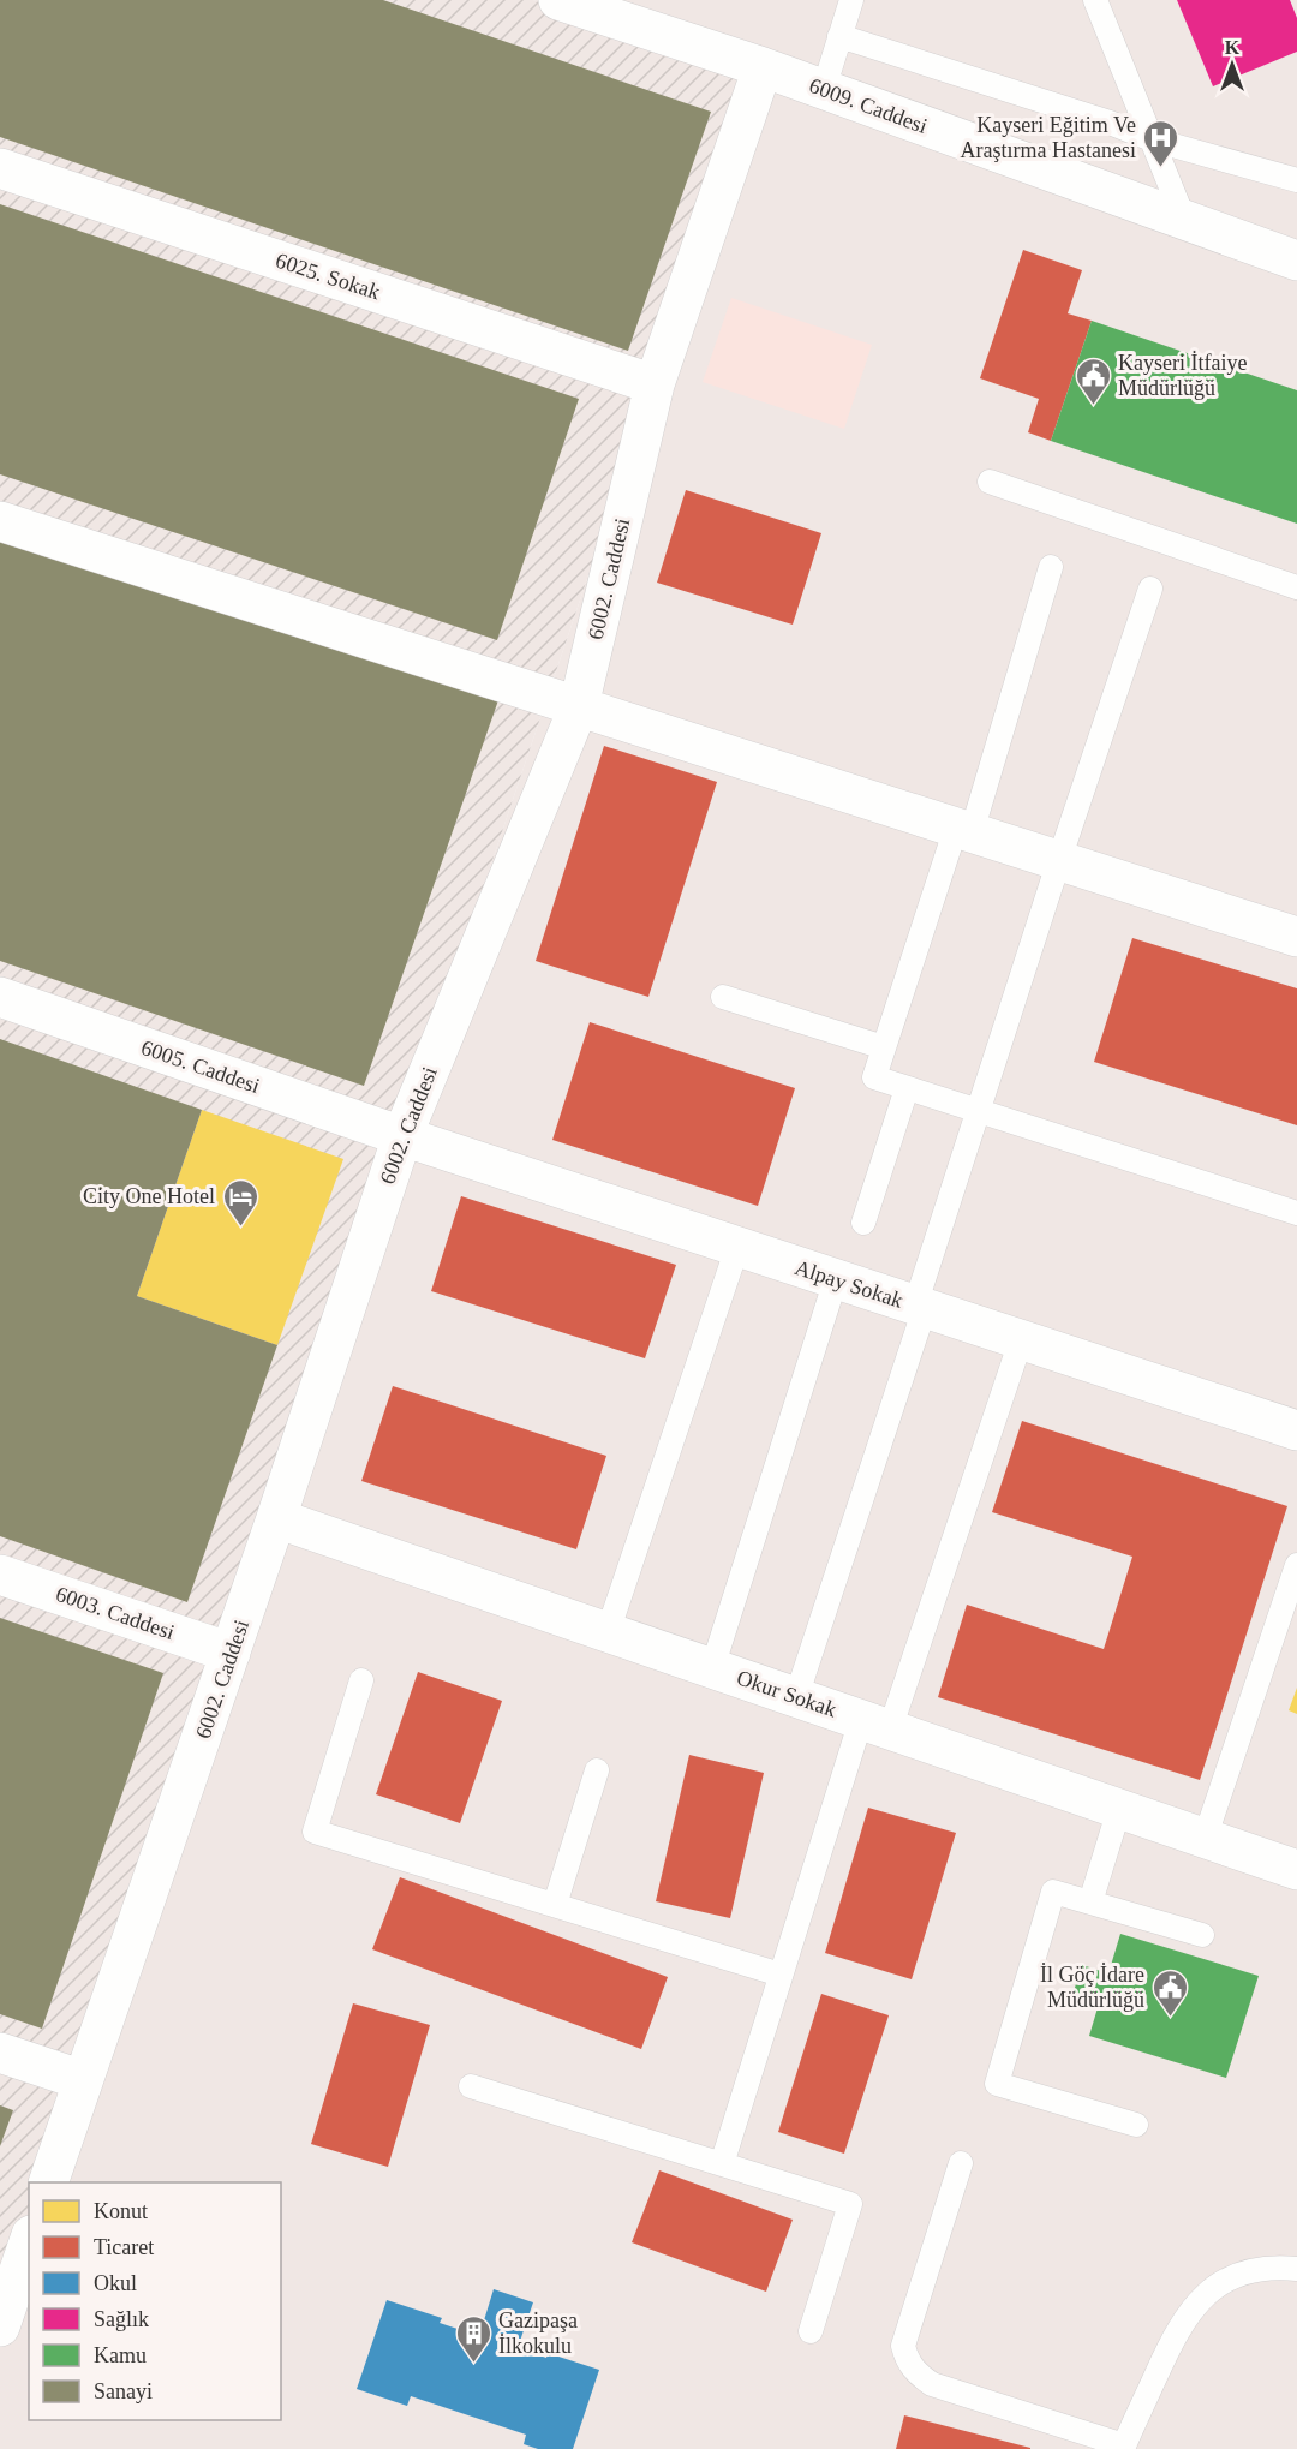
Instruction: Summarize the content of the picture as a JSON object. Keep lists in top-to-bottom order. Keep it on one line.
{"streets":{"street":["6009. Caddesi","6025. Sokak","6002. Caddesi","6005. Caddesi","Alpay Sokak","6003. Caddesi","Okur Sokak"]},"crossings":[["6009. Caddesi","6002. Caddesi"],["6025. Sokak","6002. Caddesi"],["6002. Caddesi","6005. Caddesi"],["6002. Caddesi","Alpay Sokak"],["6002. Caddesi","6003. Caddesi"],["6002. Caddesi","Okur Sokak"],["6005. Caddesi","Alpay Sokak"]],"places":{"hospital":["Kayseri Eğitim Ve Araştırma Hastanesi"],"public building":["Kayseri İtfaiye Müdürlüğü","İl Göç İdare Müdürlüğü"],"hotel":["City One Hotel"],"building":["Gazipaşa İlkokulu"]},"legend":["Konut","Ticaret","Okul","Sağlık","Kamu","Sanayi"],"north":"top"}
